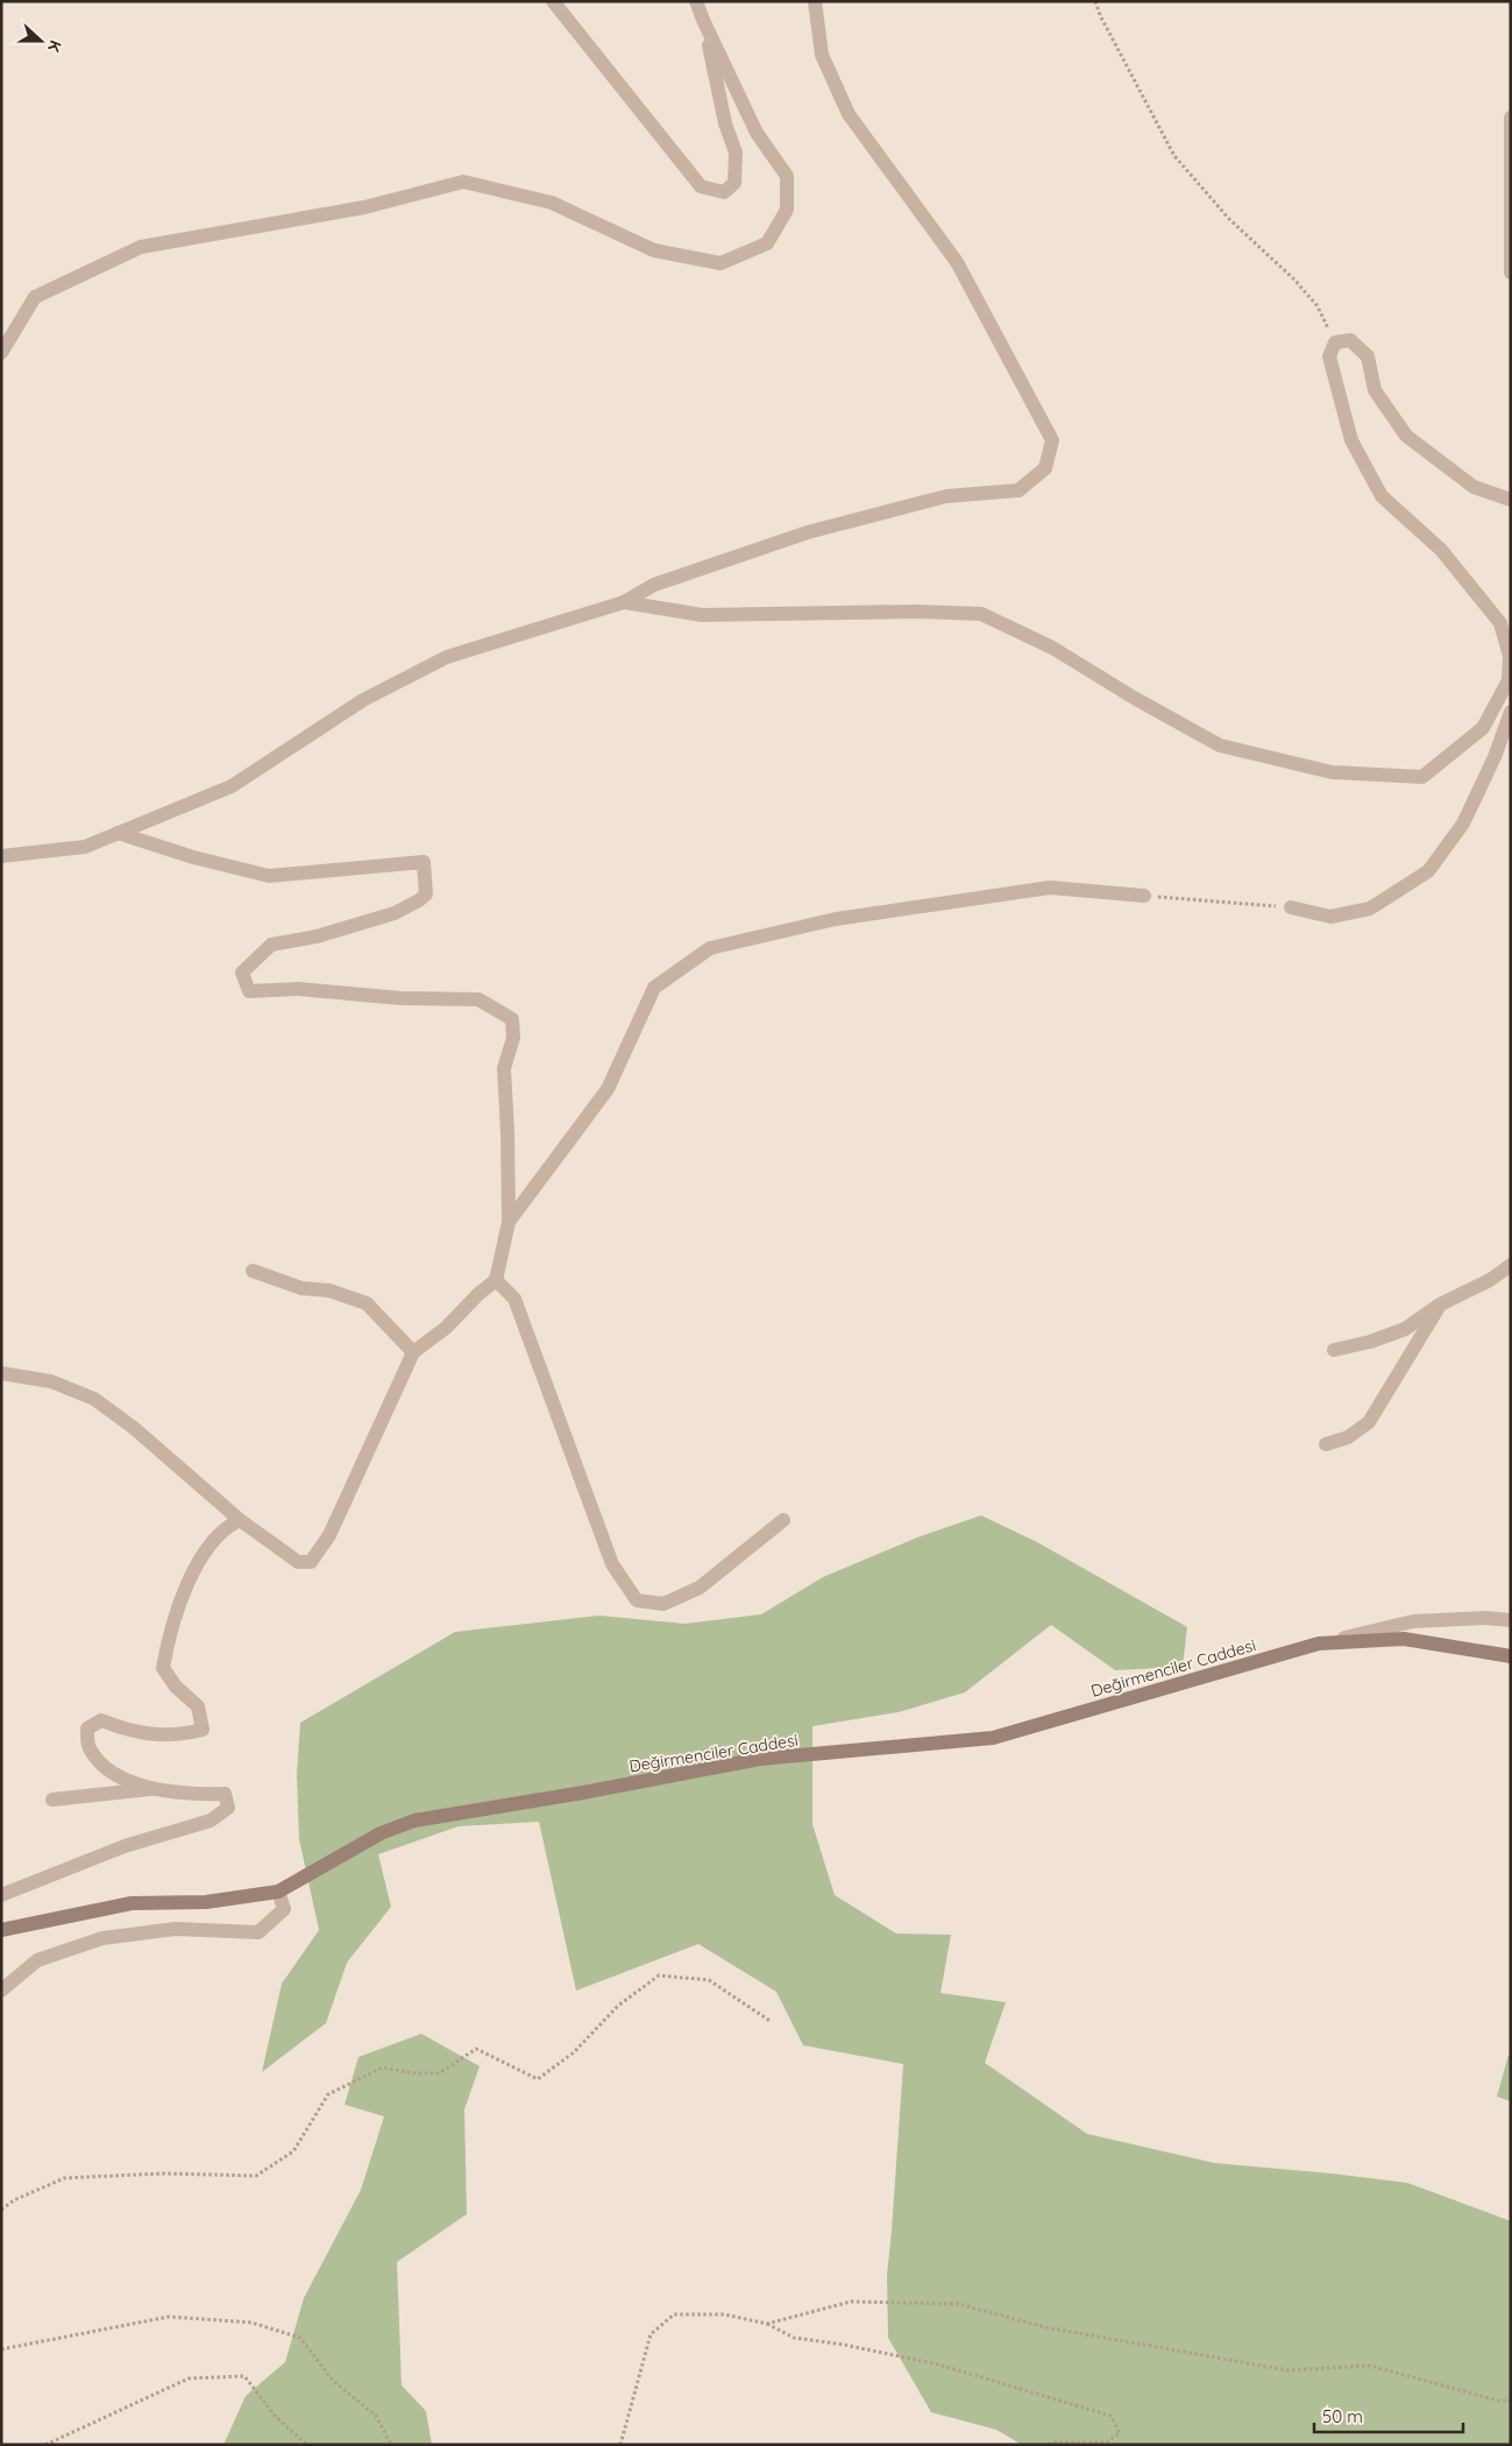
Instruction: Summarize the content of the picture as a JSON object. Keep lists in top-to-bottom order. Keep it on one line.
{"streets":{"main road":["Değirmenciler Caddesi"]},"scale_bar":"50 m","north":"right"}
